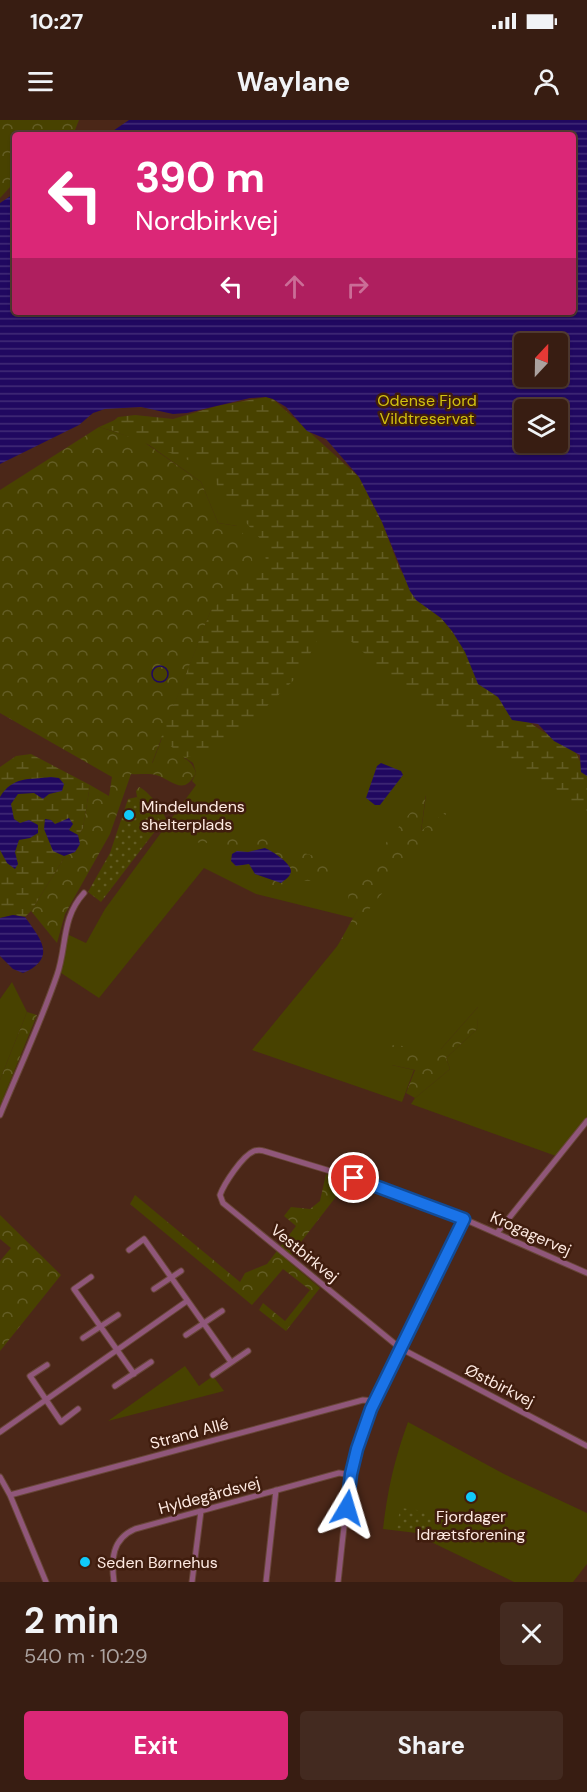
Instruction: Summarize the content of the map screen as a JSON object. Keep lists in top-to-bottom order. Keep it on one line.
{"streets":{"street":["Krogagervej","Vestbirkvej","Østbirkvej","Strand Allé","Hyldegårdsvej"]},"crossings":[["Krogagervej","Vestbirkvej"],["Vestbirkvej","Østbirkvej"]],"parks":["Odense Fjord Vildtreservat"],"places":["Mindelundens shelterplads","Fjordager Idrætsforening","Seden Børnehus"],"north":"top","page":{"status":"10:27","header":"Waylane","turn":["390 m","Nordbirkvej"],"heading":["2 min","540 m · 10:29"],"buttons":["Exit","Share"]}}
